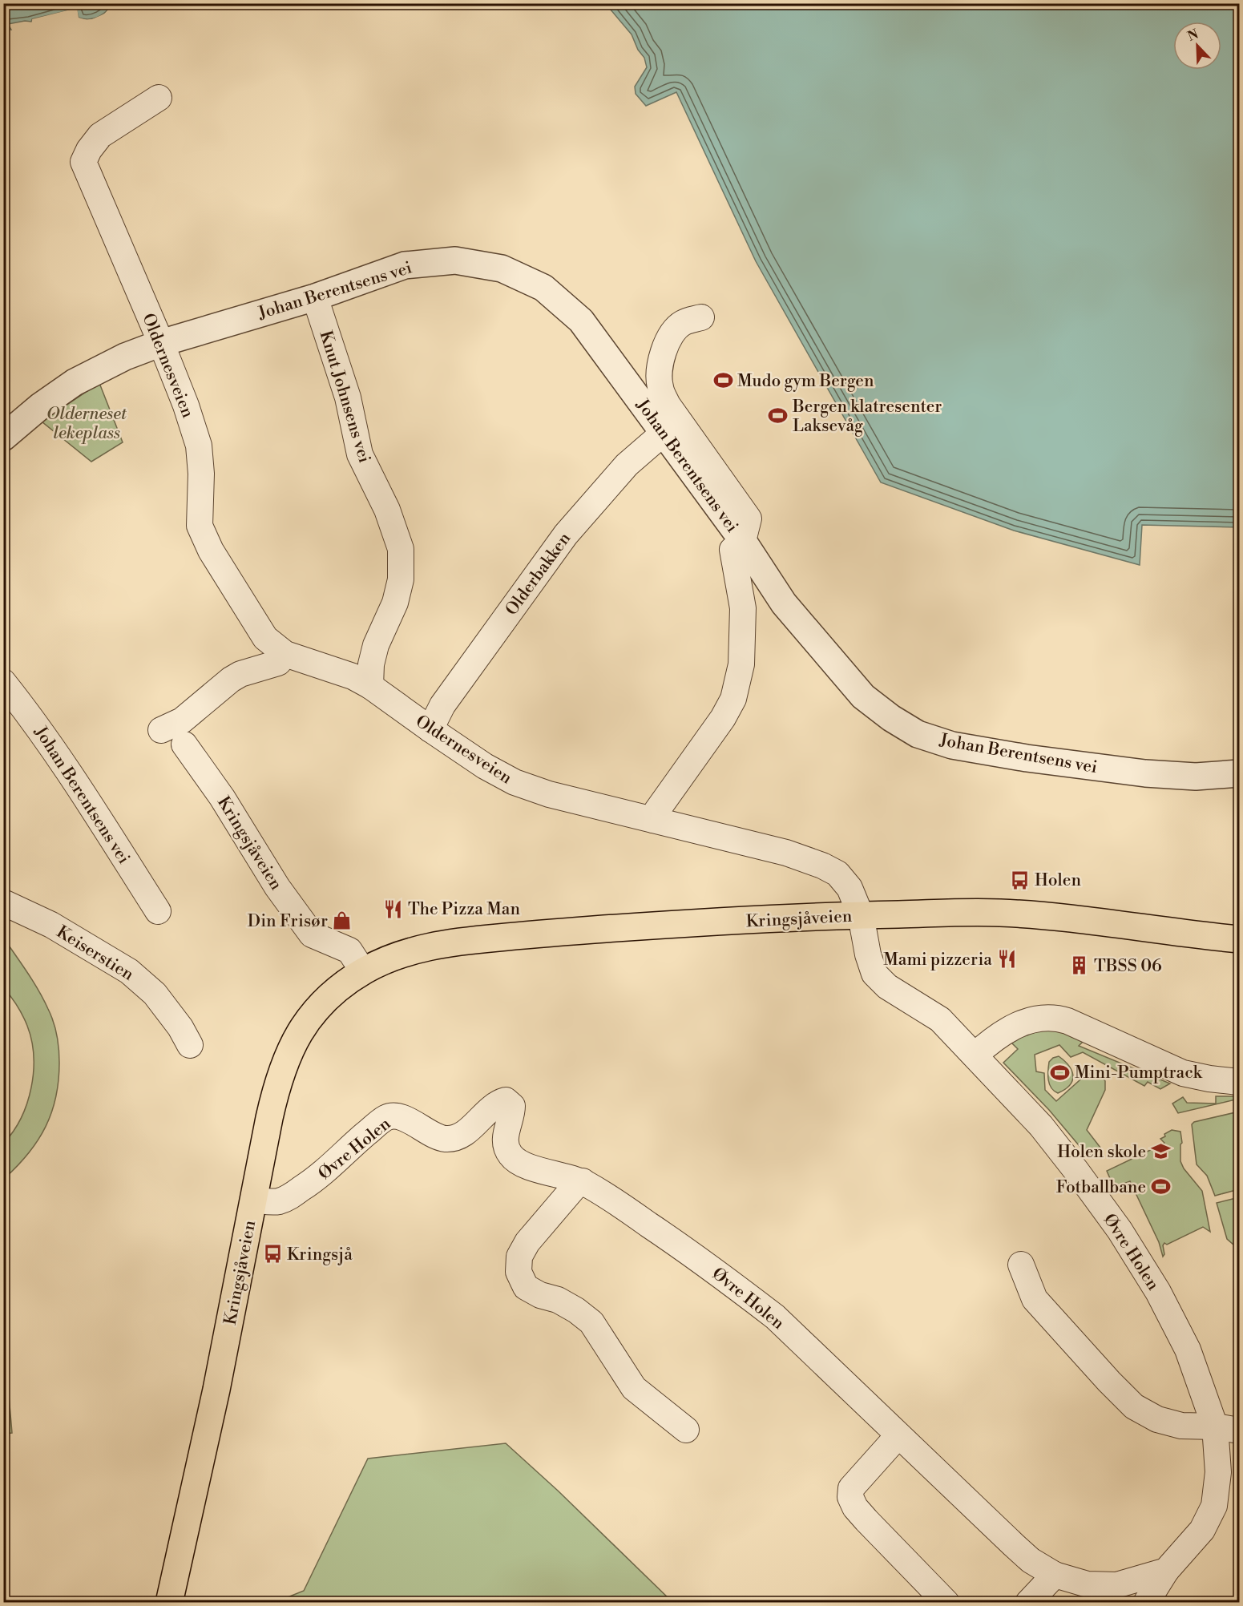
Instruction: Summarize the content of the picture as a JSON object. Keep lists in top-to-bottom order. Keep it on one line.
{"streets":{"main road":["Kringsjåveien"],"street":["Johan Berentsens vei","Oldernesveien","Knut Johnsens vei","Olderbakken","Keiserstien","Øvre Holen"]},"crossings":[["Johan Berentsens vei","Oldernesveien"],["Johan Berentsens vei","Knut Johnsens vei"],["Johan Berentsens vei","Olderbakken"],["Oldernesveien","Knut Johnsens vei"],["Oldernesveien","Olderbakken"],["Oldernesveien","Kringsjåveien"],["Oldernesveien","Øvre Holen"],["Kringsjåveien","Øvre Holen"]],"parks":["Olderneset lekeplass"],"places":{"sports":["Mudo gym Bergen","Bergen klatresenter Laksevåg","Mini-Pumptrack","Fotballbane"],"bus stop":["Holen","Kringsjå"],"restaurant":["The Pizza Man","Mami pizzeria"],"shop":["Din Frisør"],"building":["TBSS 06"],"school or university":["Holen skole"]},"north":"top left"}
